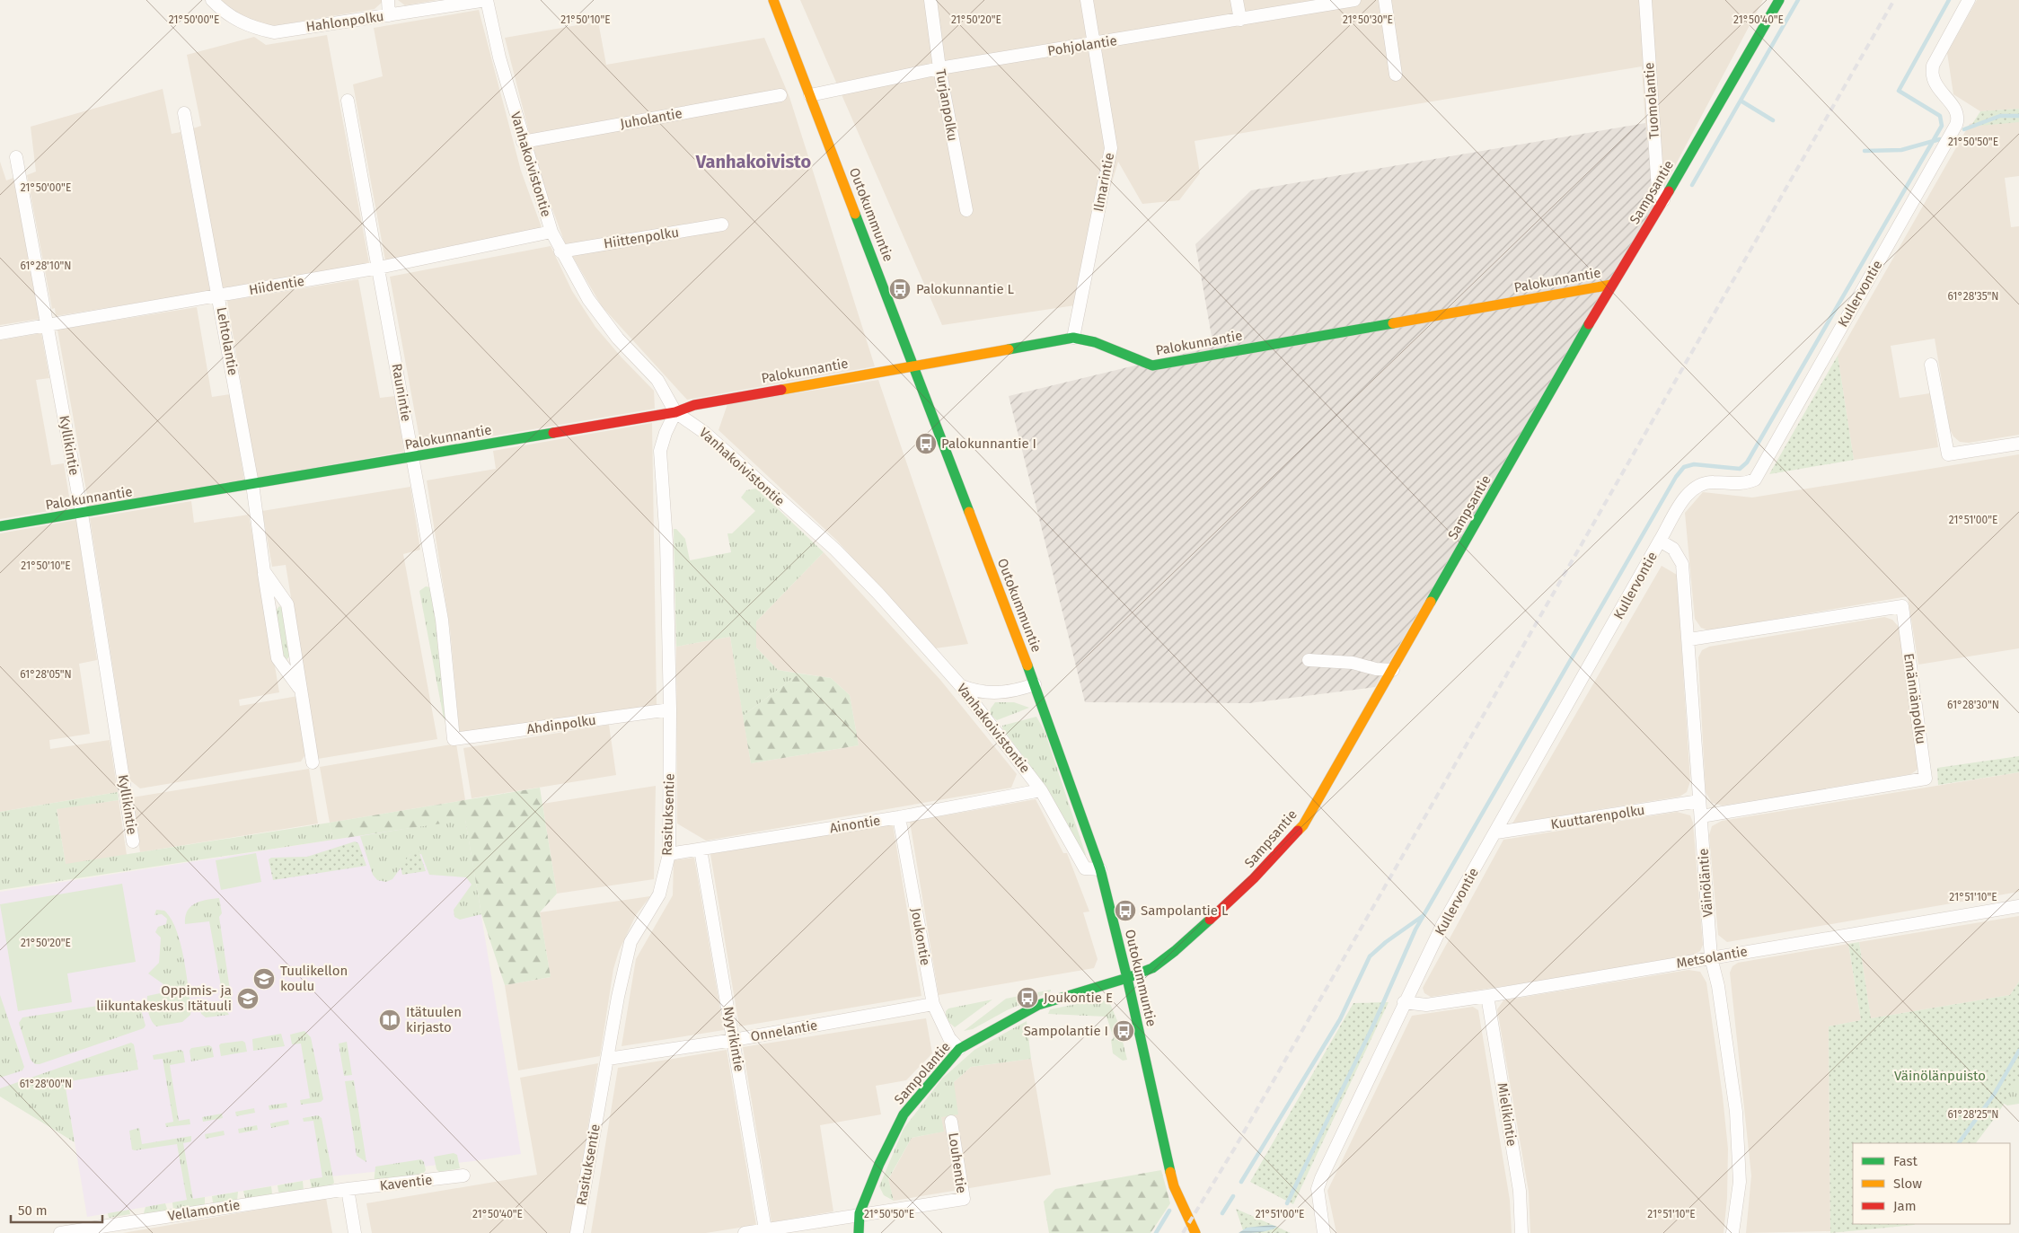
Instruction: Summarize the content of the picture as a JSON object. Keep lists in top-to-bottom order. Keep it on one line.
{"streets":{"street":["Hahlonpolku","Pohjolantie","Tuomolantie","Turjanpolku","Juholantie","Vanhakoivistontie","Ilmarintie","Sampsantie","Outokummuntie","Hiittenpolku","Palokunnantie","Hiidentie","Kullervontie","Lehtolantie","Raunintie","Kyllikintie","Emännänpolku","Ahdinpolku","Rasituksentie","Kuuttarenpolku","Ainontie","Väinöläntie","Joukontie","Metsolantie","Onnelantie","Nyyrikintie","Sampolantie","Mielikintie","Louhentie","Kaventie","Vellamontie"]},"crossings":[["Hahlonpolku","Vanhakoivistontie"],["Pohjolantie","Turjanpolku"],["Pohjolantie","Ilmarintie"],["Pohjolantie","Outokummuntie"],["Tuomolantie","Sampsantie"],["Juholantie","Vanhakoivistontie"],["Vanhakoivistontie","Outokummuntie"],["Vanhakoivistontie","Hiittenpolku"],["Vanhakoivistontie","Palokunnantie"],["Vanhakoivistontie","Hiidentie"],["Vanhakoivistontie","Rasituksentie"],["Vanhakoivistontie","Ainontie"],["Ilmarintie","Palokunnantie"],["Sampsantie","Outokummuntie"],["Sampsantie","Palokunnantie"],["Sampsantie","Sampolantie"],["Outokummuntie","Palokunnantie"],["Outokummuntie","Sampolantie"],["Palokunnantie","Lehtolantie"],["Palokunnantie","Raunintie"],["Palokunnantie","Kyllikintie"],["Palokunnantie","Rasituksentie"],["Hiidentie","Lehtolantie"],["Hiidentie","Raunintie"],["Hiidentie","Kyllikintie"],["Kullervontie","Kuuttarenpolku"],["Kullervontie","Väinöläntie"],["Kullervontie","Metsolantie"],["Raunintie","Ahdinpolku"],["Emännänpolku","Väinöläntie"],["Ahdinpolku","Rasituksentie"],["Rasituksentie","Ainontie"],["Rasituksentie","Onnelantie"],["Kuuttarenpolku","Väinöläntie"],["Ainontie","Joukontie"],["Ainontie","Nyyrikintie"],["Väinöläntie","Metsolantie"],["Joukontie","Onnelantie"],["Joukontie","Sampolantie"],["Metsolantie","Mielikintie"],["Onnelantie","Nyyrikintie"],["Nyyrikintie","Louhentie"],["Sampolantie","Louhentie"],["Kaventie","Vellamontie"]],"districts":["Vanhakoivisto"],"parks":["Väinölänpuisto"],"places":{"bus stop":["Palokunnantie L","Palokunnantie I","Sampolantie L","Joukontie E","Sampolantie I"],"school or university":["Tuulikellon koulu","Oppimis- ja liikuntakeskus Itätuuli"],"library":["Itätuulen kirjasto"]},"legend":["Fast","Slow","Jam"],"scale_bar":"50 m","coordinates":["21°50'00\"E","21°50'10\"E","21°50'20\"E","21°50'30\"E","21°50'40\"E","21°50'50\"E","61°28'10\"N","61°28'35\"N","21°51'00\"E","61°28'05\"N","61°28'30\"N","21°51'10\"E","61°28'00\"N","61°28'25\"N"]}
